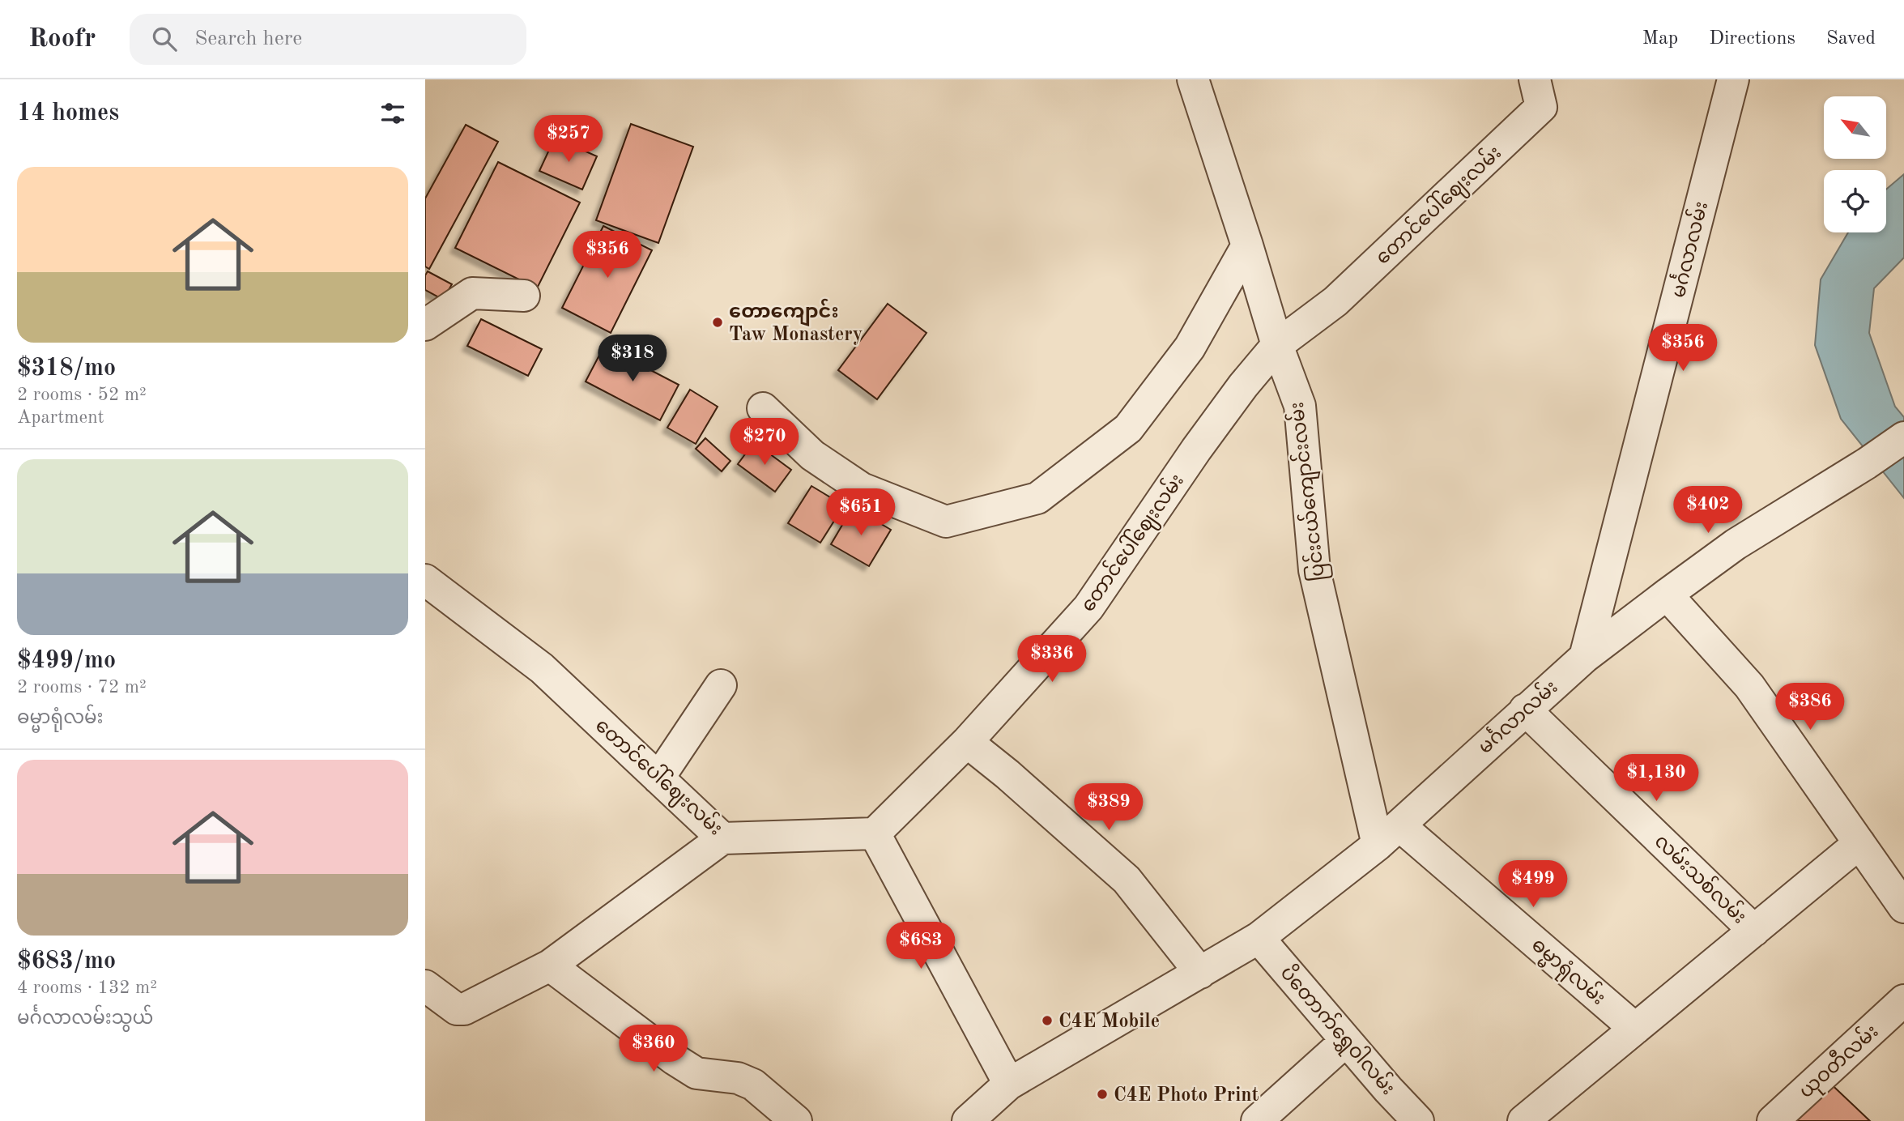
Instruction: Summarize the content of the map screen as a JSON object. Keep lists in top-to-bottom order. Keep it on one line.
{"streets":{"street":["တောင်ပေါ်ဈေးလမ်း","မင်္ဂလာလမ်း","ပြင်းငယ်ကျောင်းလမ်း","လမ်းသစ်လမ်း","ဓမ္မာရုံလမ်း","ပိတောက်ရွှေဝါလမ်း","ယုဝတီလမ်း"]},"crossings":[["တောင်ပေါ်ဈေးလမ်း","ပြင်းငယ်ကျောင်းလမ်း"],["မင်္ဂလာလမ်း","ပြင်းငယ်ကျောင်းလမ်း"],["မင်္ဂလာလမ်း","လမ်းသစ်လမ်း"],["မင်္ဂလာလမ်း","ဓမ္မာရုံလမ်း"],["မင်္ဂလာလမ်း","ပိတောက်ရွှေဝါလမ်း"],["ပြင်းငယ်ကျောင်းလမ်း","ဓမ္မာရုံလမ်း"]],"places":["တောကျောင်း Taw Monastery","C4E Mobile","C4E Photo Print"],"north":"top left","page":{"header":"Roofr","search":"Search here","nav":["Map","Directions","Saved"],"heading":"14 homes","price":["$257","$356","$356","$318","$270","$402","$651","$336","$386","$1,130","$389","$499","$683","$360"],"list":[{"name":"$318/mo","note":"2 rooms · 52 m² · Apartment"},{"name":"$499/mo","note":"2 rooms · 72 m² · ဓမ္မာရုံလမ်း"},{"name":"$683/mo","note":"4 rooms · 132 m² · မင်္ဂလာလမ်းသွယ်"}]}}
